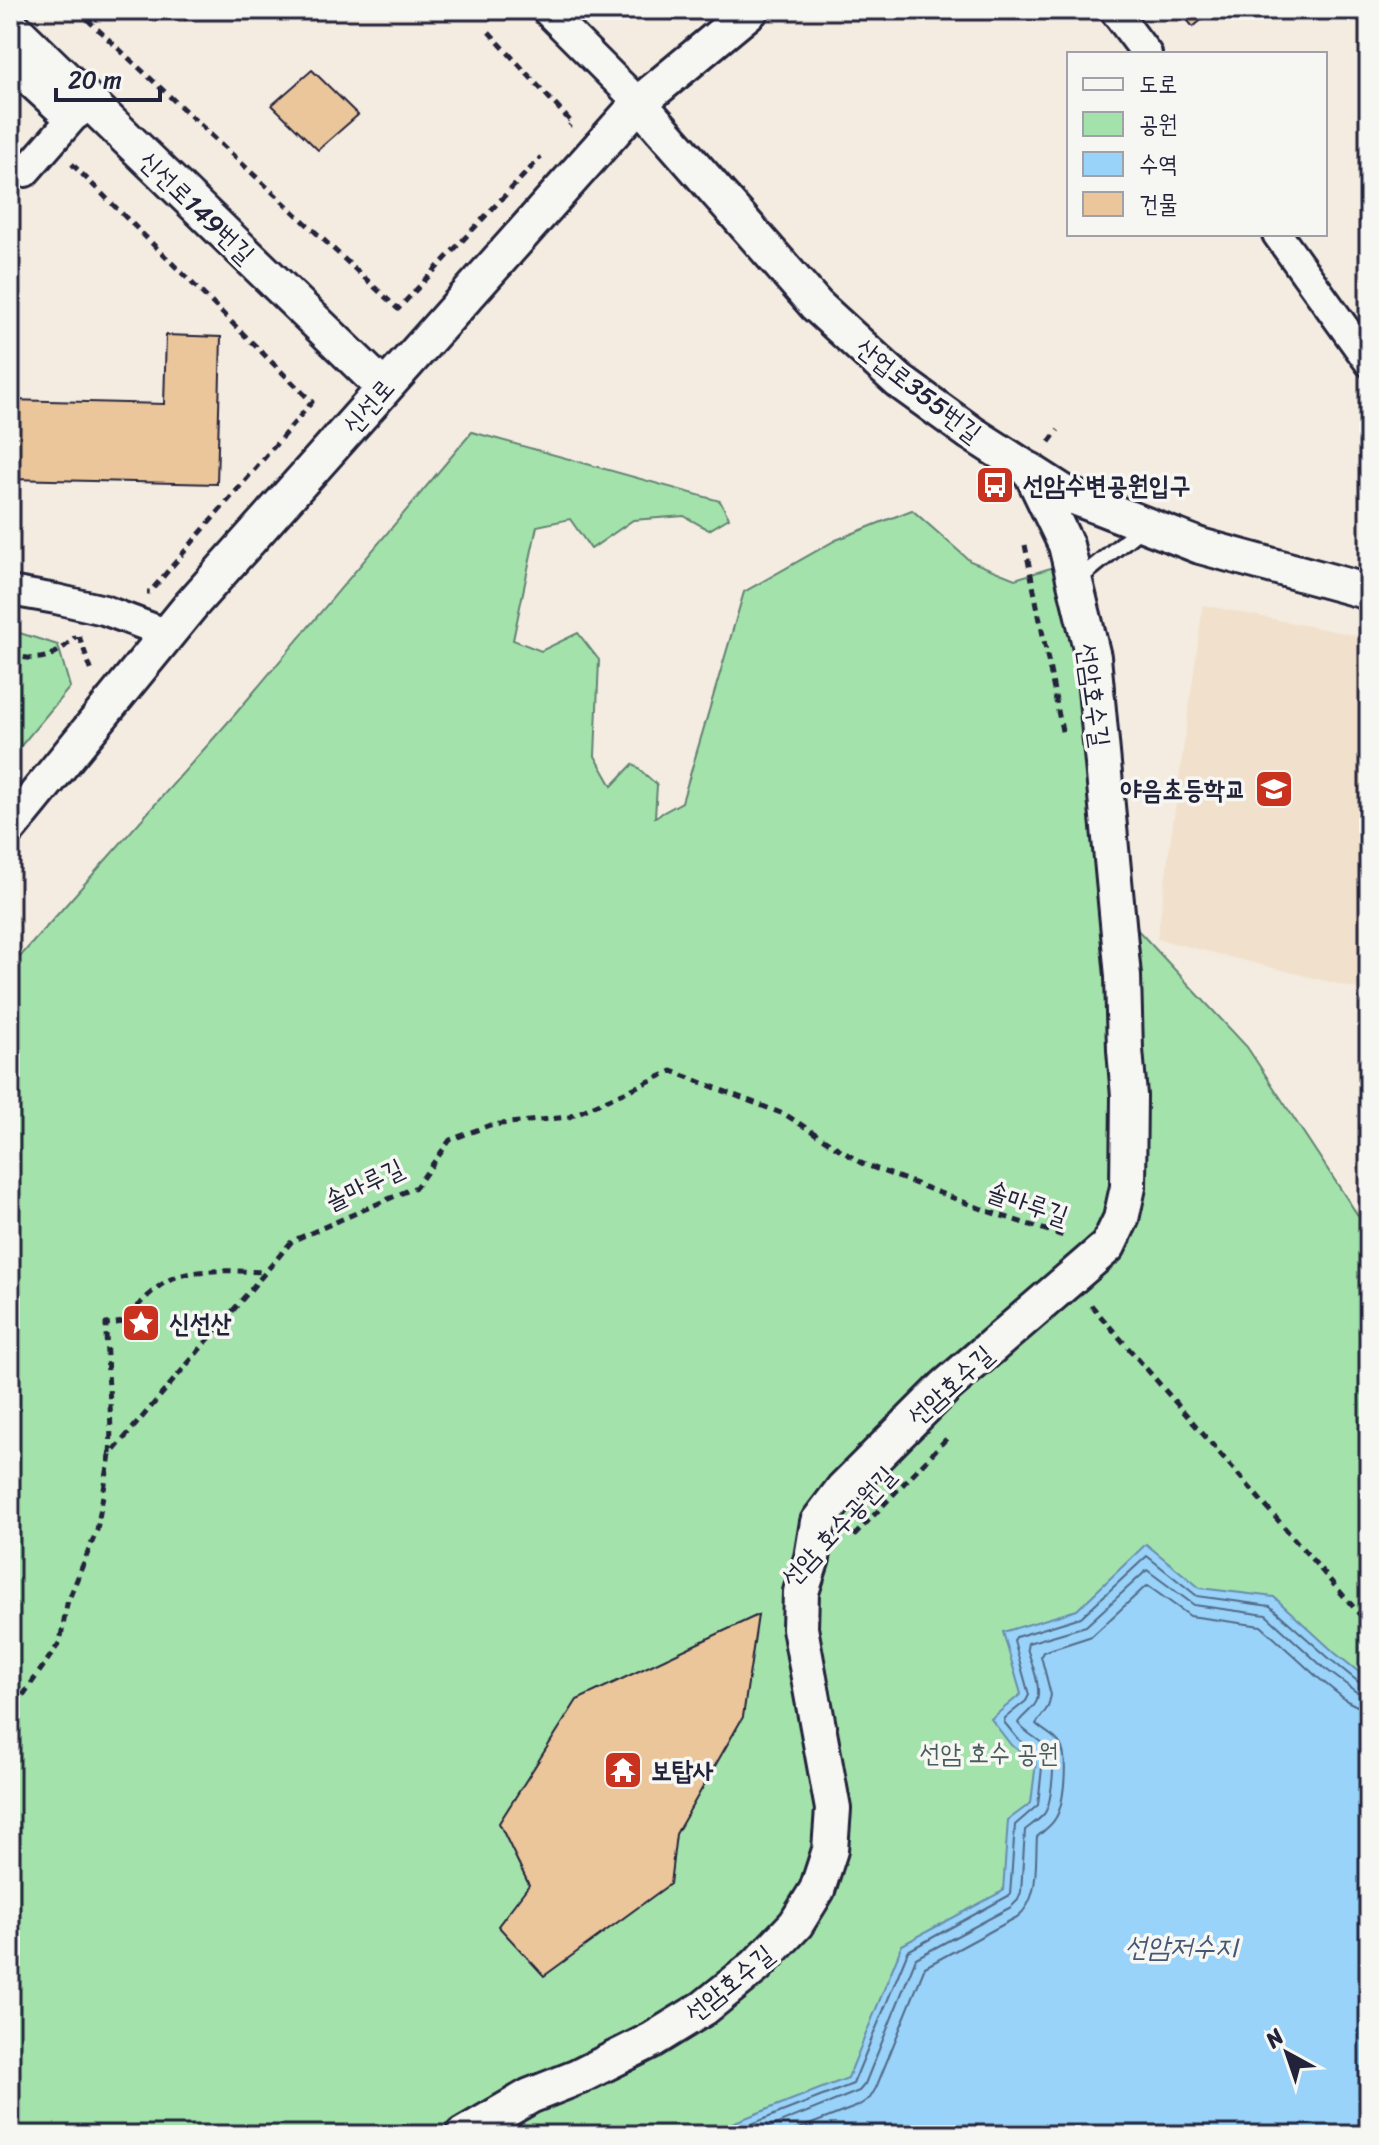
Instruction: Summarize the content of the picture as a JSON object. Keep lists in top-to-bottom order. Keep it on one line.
{"streets":{"street":["신선로149번길","산업로355번길","신선로","선암호수길"],"path":["솔마루길","선암 호수공원길"]},"crossings":[["신선로149번길","신선로"],["산업로355번길","신선로"],["산업로355번길","선암호수길"],["선암호수길","솔마루길"]],"water":["선암저수지"],"parks":["선암 호수 공원"],"places":{"bus stop":["선암수변공원입구"],"school or university":["야음초등학교"],"place":["신선산"],"temple":["보탑사"]},"legend":["도로","공원","수역","건물"],"scale_bar":"20 m","north":"top left"}
